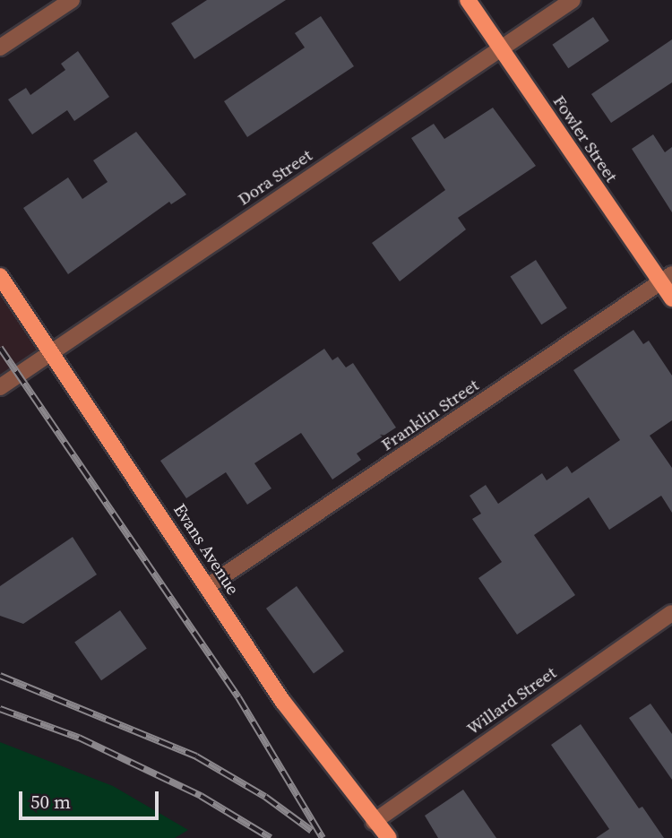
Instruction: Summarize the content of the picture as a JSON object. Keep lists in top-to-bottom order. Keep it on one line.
{"streets":{"main road":["Fowler Street","Evans Avenue"],"street":["Dora Street","Franklin Street","Willard Street"]},"crossings":[["Fowler Street","Dora Street"],["Fowler Street","Franklin Street"],["Dora Street","Evans Avenue"],["Franklin Street","Evans Avenue"],["Evans Avenue","Willard Street"]],"scale_bar":"50 m"}
